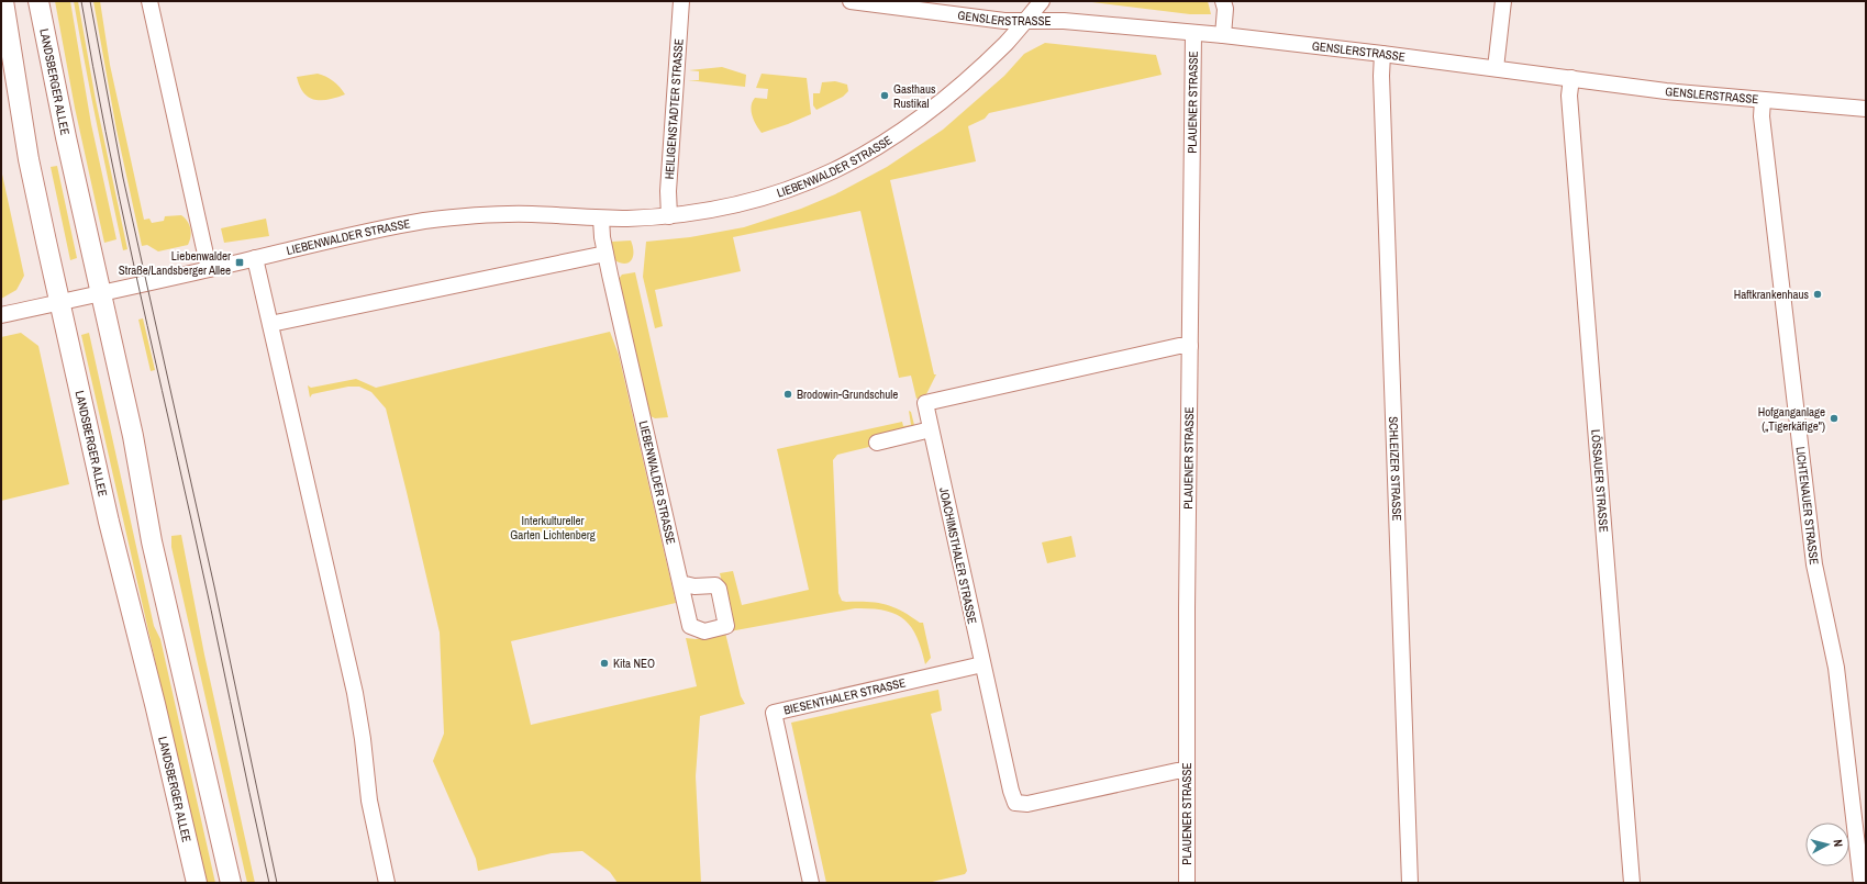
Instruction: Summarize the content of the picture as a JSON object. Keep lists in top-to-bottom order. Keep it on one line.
{"streets":{"main road":["LANDSBERGER ALLEE"],"street":["GENSLERSTRASSE","PLAUENER STRASSE","HEILIGENSTADTER STRASSE","LIEBENWALDER STRASSE","SCHLEIZER STRASSE","LÖSSAUER STRASSE","LICHTENAUER STRASSE","JOACHIMSTHALER STRASSE","BIESENTHALER STRASSE"]},"crossings":[["GENSLERSTRASSE","PLAUENER STRASSE"],["GENSLERSTRASSE","LIEBENWALDER STRASSE"],["GENSLERSTRASSE","SCHLEIZER STRASSE"],["GENSLERSTRASSE","LÖSSAUER STRASSE"],["GENSLERSTRASSE","LICHTENAUER STRASSE"],["LANDSBERGER ALLEE","LIEBENWALDER STRASSE"],["PLAUENER STRASSE","JOACHIMSTHALER STRASSE"],["HEILIGENSTADTER STRASSE","LIEBENWALDER STRASSE"],["JOACHIMSTHALER STRASSE","BIESENTHALER STRASSE"]],"parks":["Interkultureller Garten Lichtenberg"],"places":{"other":["Gasthaus Rustikal","Haftkrankenhaus","Brodowin-Grundschule","Hofganganlage („Tigerkäfige\")","Kita NEO"],"transit":["Liebenwalder Straße/Landsberger Allee"]},"north":"right"}
